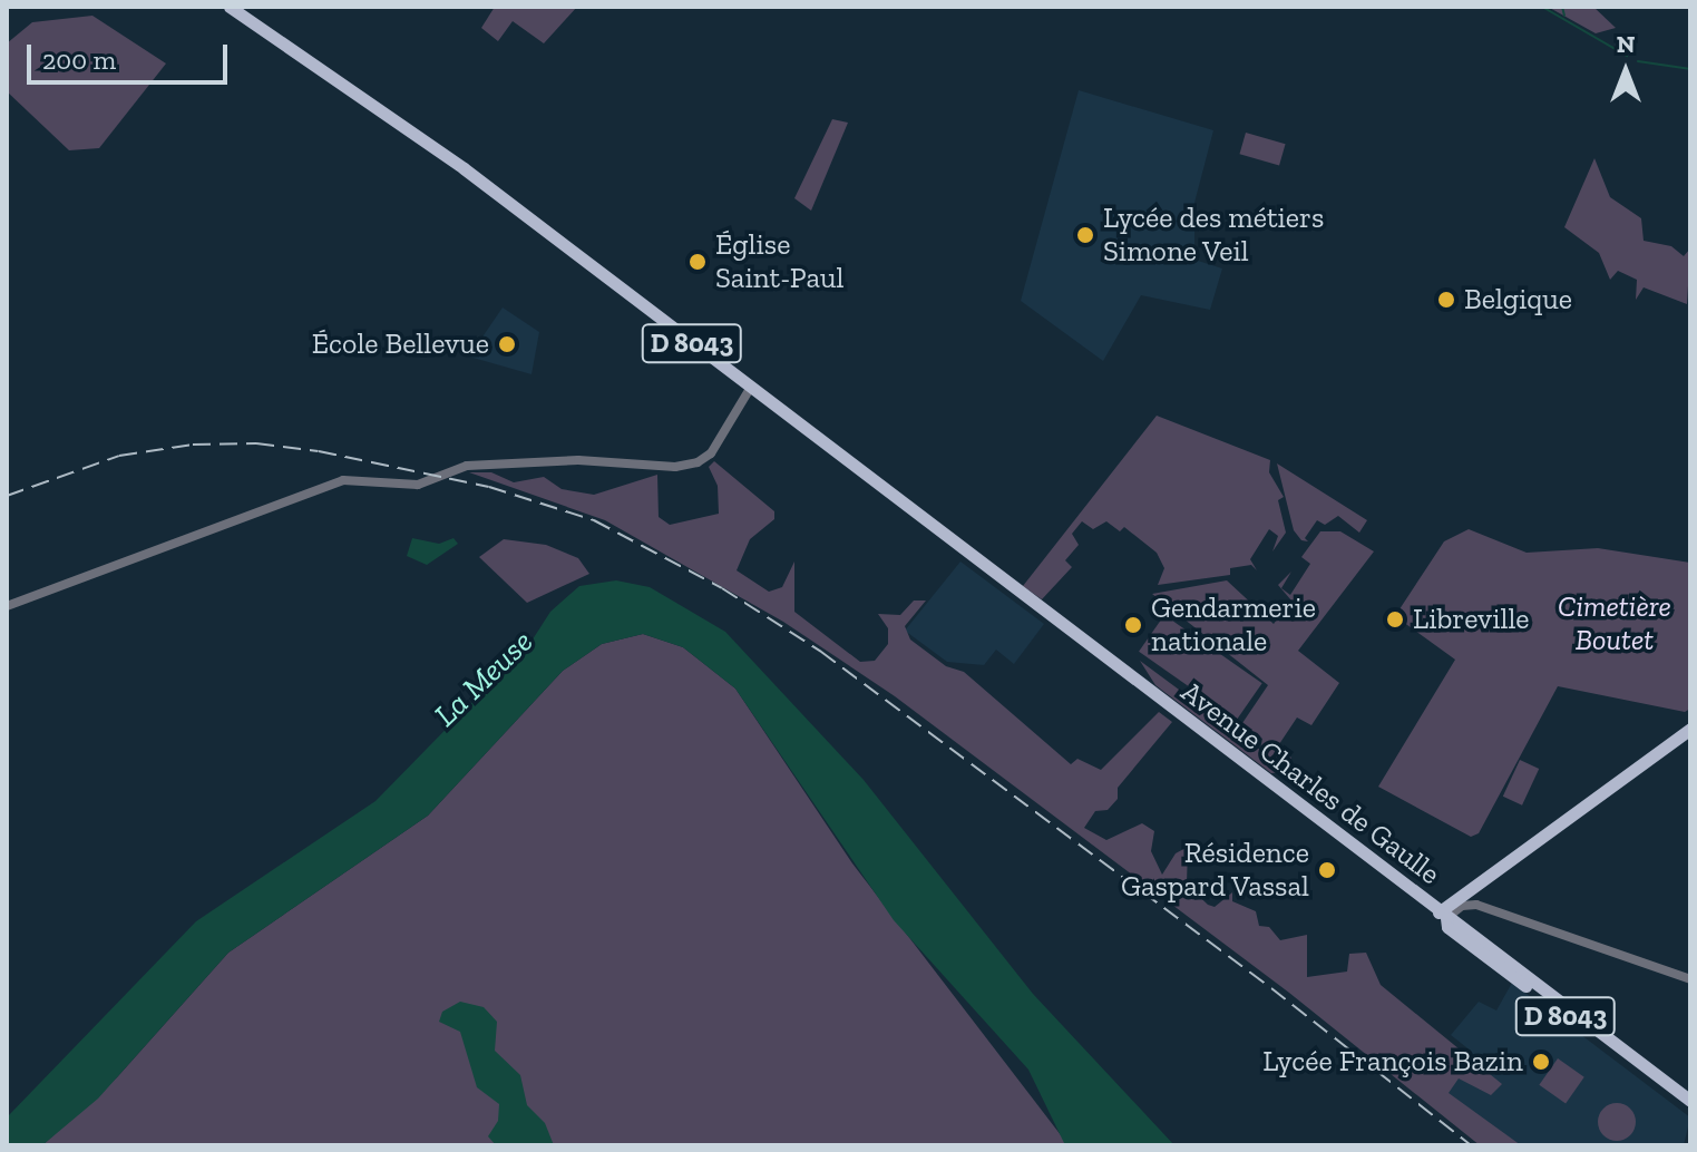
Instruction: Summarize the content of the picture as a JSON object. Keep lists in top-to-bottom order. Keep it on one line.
{"streets":{"main road":["D 8043","Avenue Charles de Gaulle"]},"crossings":[["D 8043","Avenue Charles de Gaulle"]],"water":["La Meuse"],"parks":["Cimetière Boutet"],"places":["Lycée des métiers Simone Veil","Église Saint-Paul","Belgique","École Bellevue","Libreville","Gendarmerie nationale","Résidence Gaspard Vassal","Lycée François Bazin"],"scale_bar":"200 m","north":"top"}
